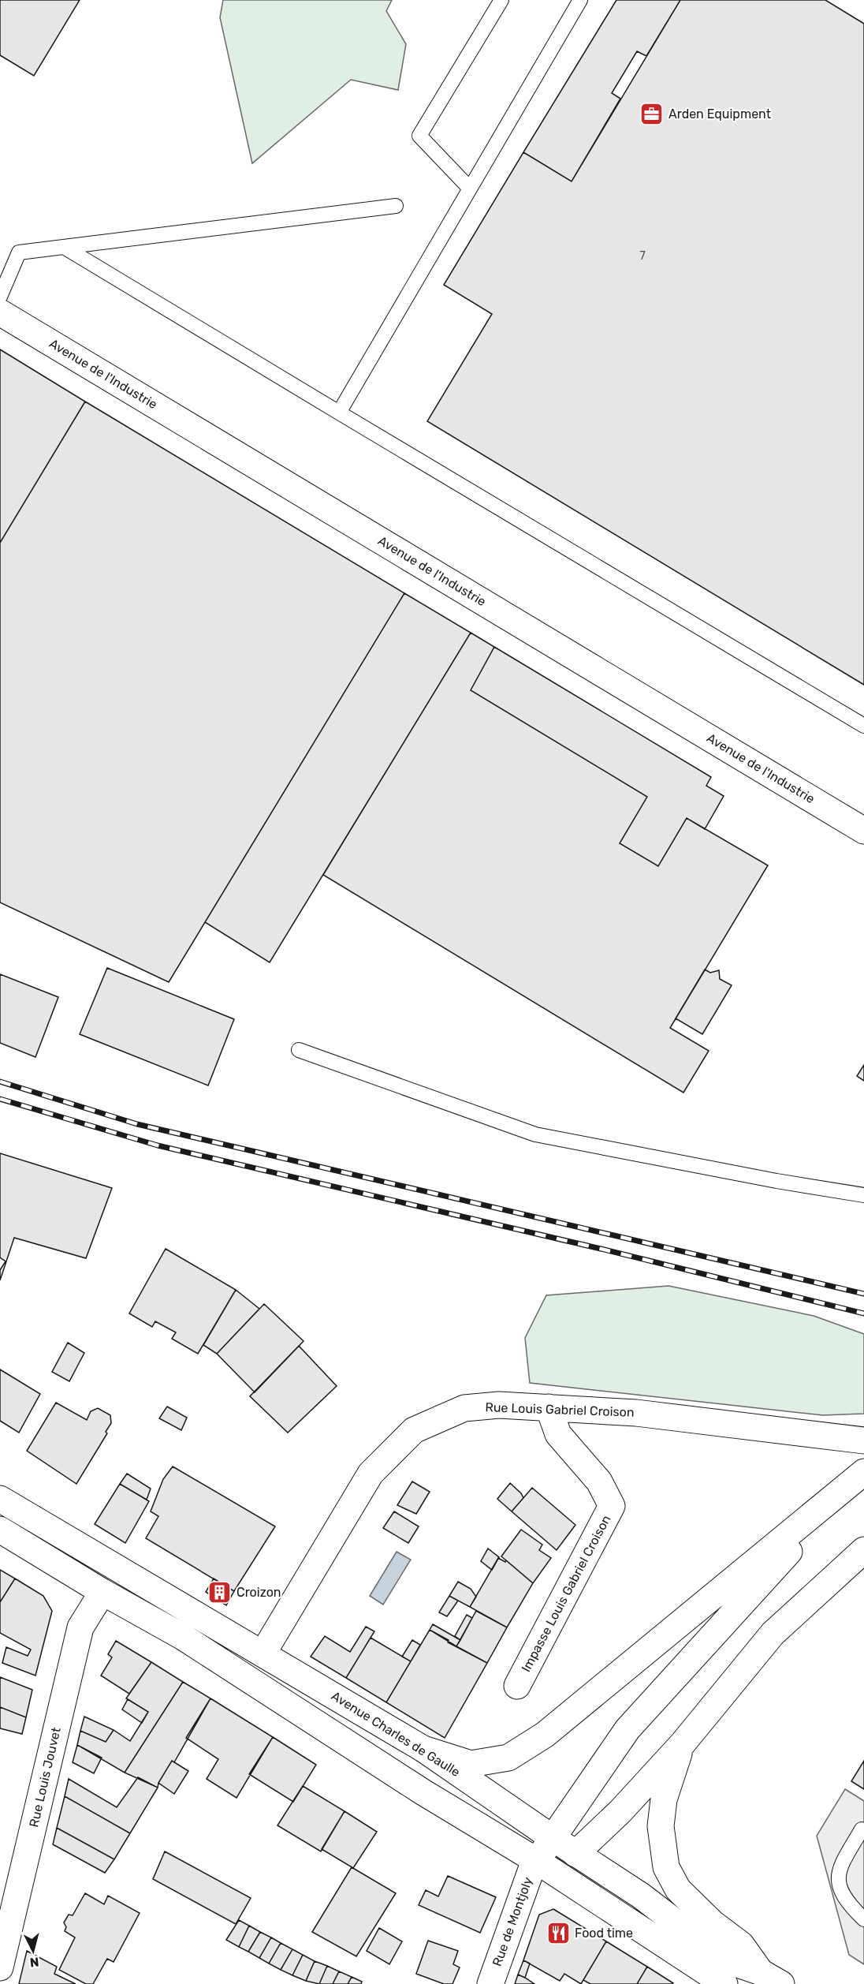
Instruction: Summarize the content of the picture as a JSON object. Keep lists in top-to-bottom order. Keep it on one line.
{"streets":{"main road":["Avenue de l'Industrie","Rue Louis Gabriel Croison","Impasse Louis Gabriel Croison","Avenue Charles de Gaulle","Rue Louis Jouvet","Rue de Montjoly"]},"crossings":[["Rue Louis Gabriel Croison","Impasse Louis Gabriel Croison"],["Rue Louis Gabriel Croison","Avenue Charles de Gaulle"],["Avenue Charles de Gaulle","Rue de Montjoly"]],"places":{"office":["Arden Equipment"],"building":["Croizon"],"restaurant":["Food time"]},"house_numbers":["7"],"north":"bottom"}
